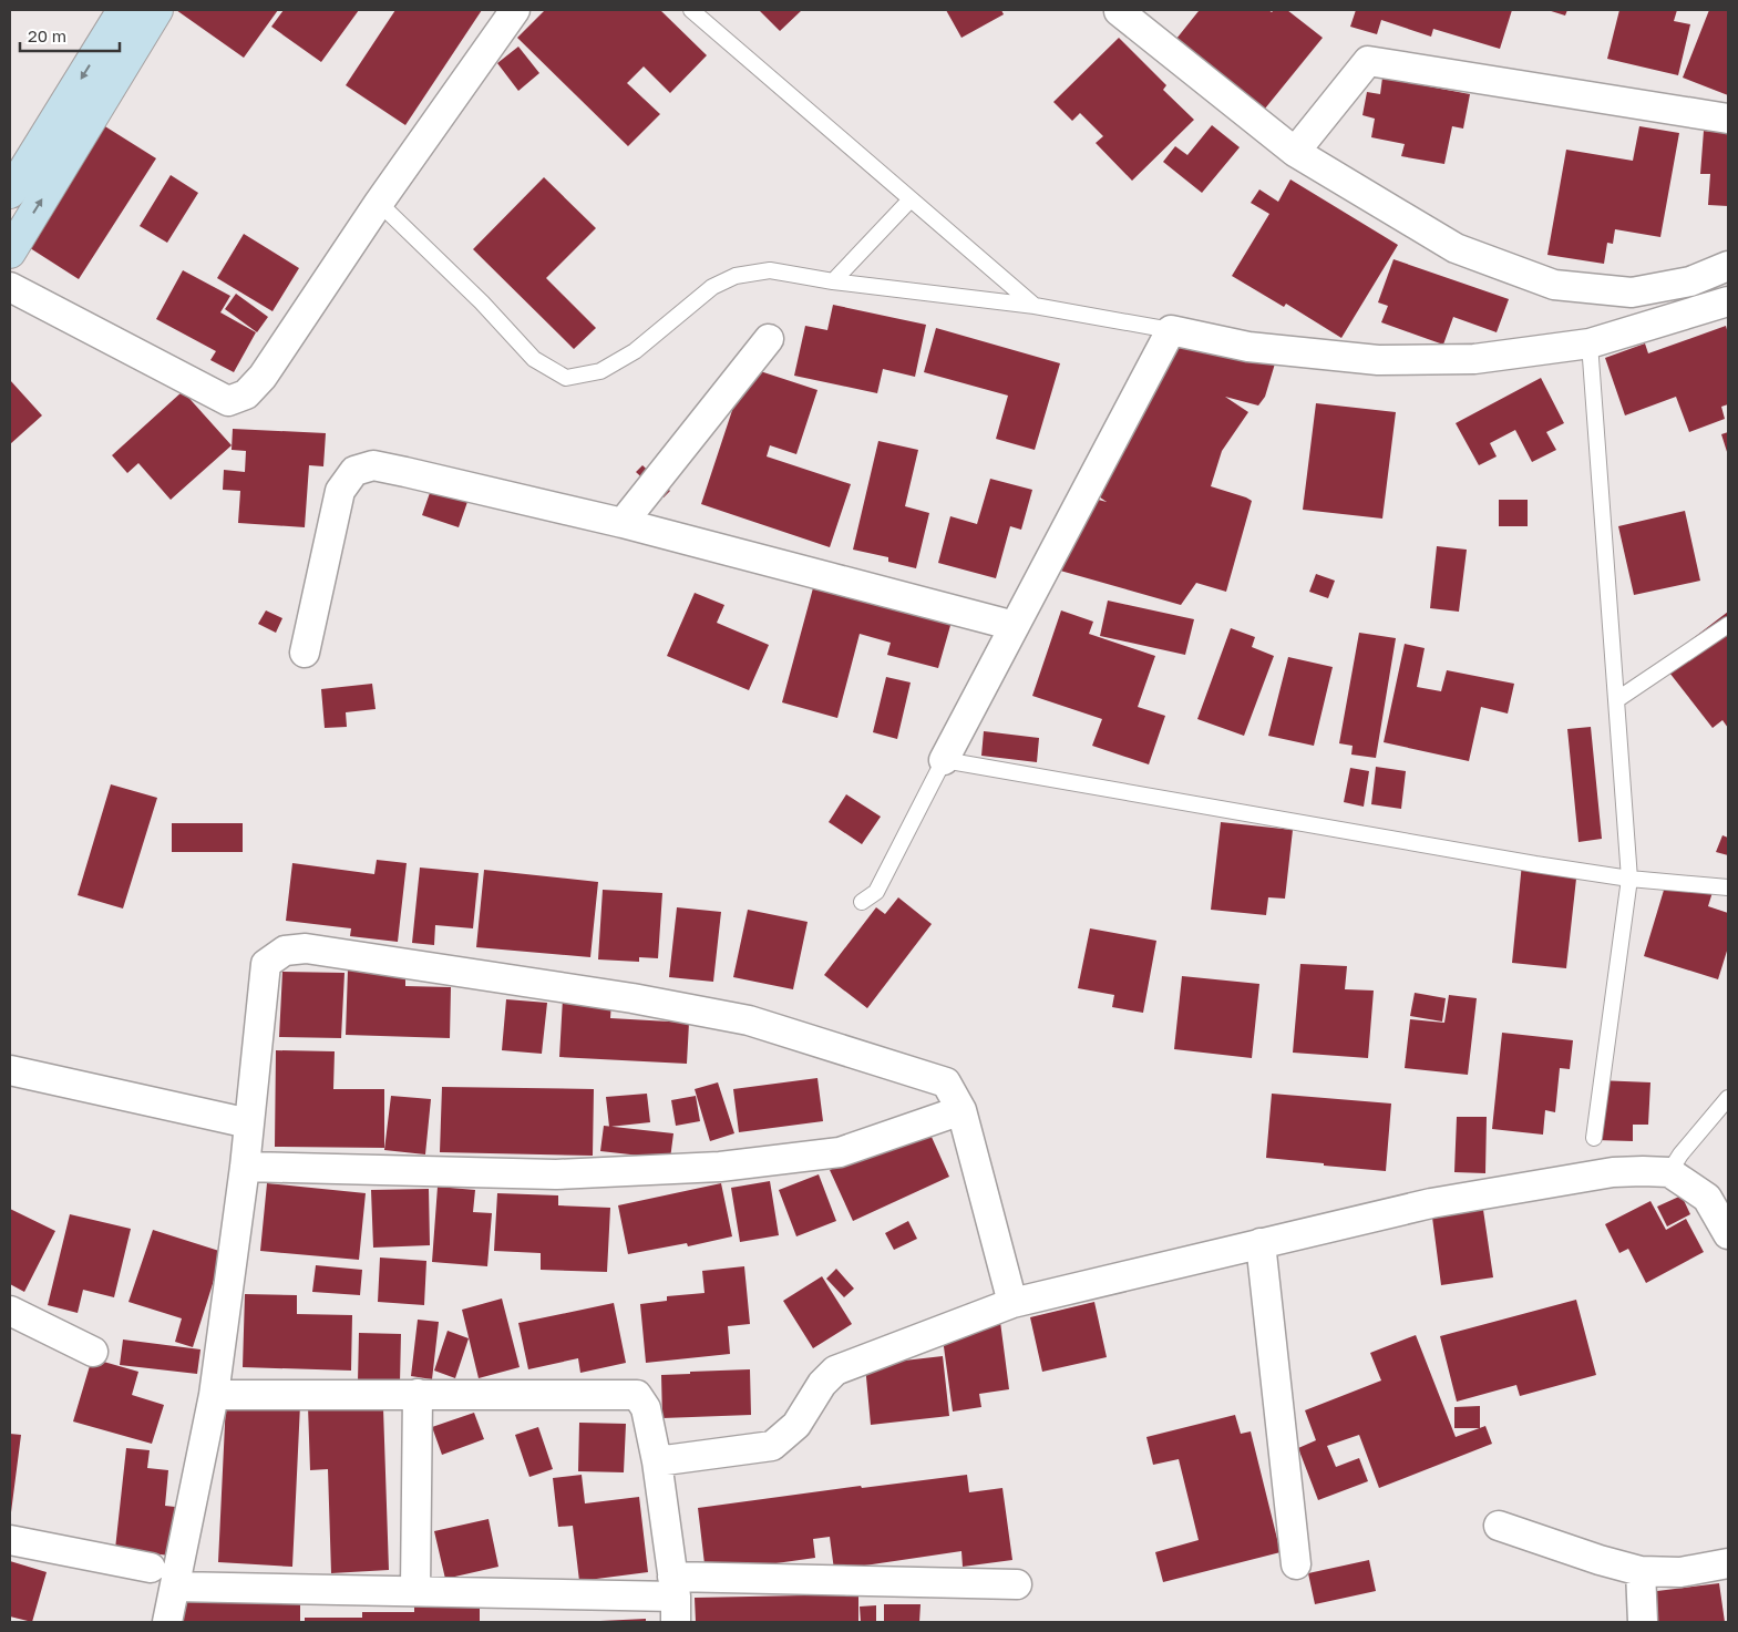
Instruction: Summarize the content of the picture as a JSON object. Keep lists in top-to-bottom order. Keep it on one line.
{"scale_bar":"20 m"}
